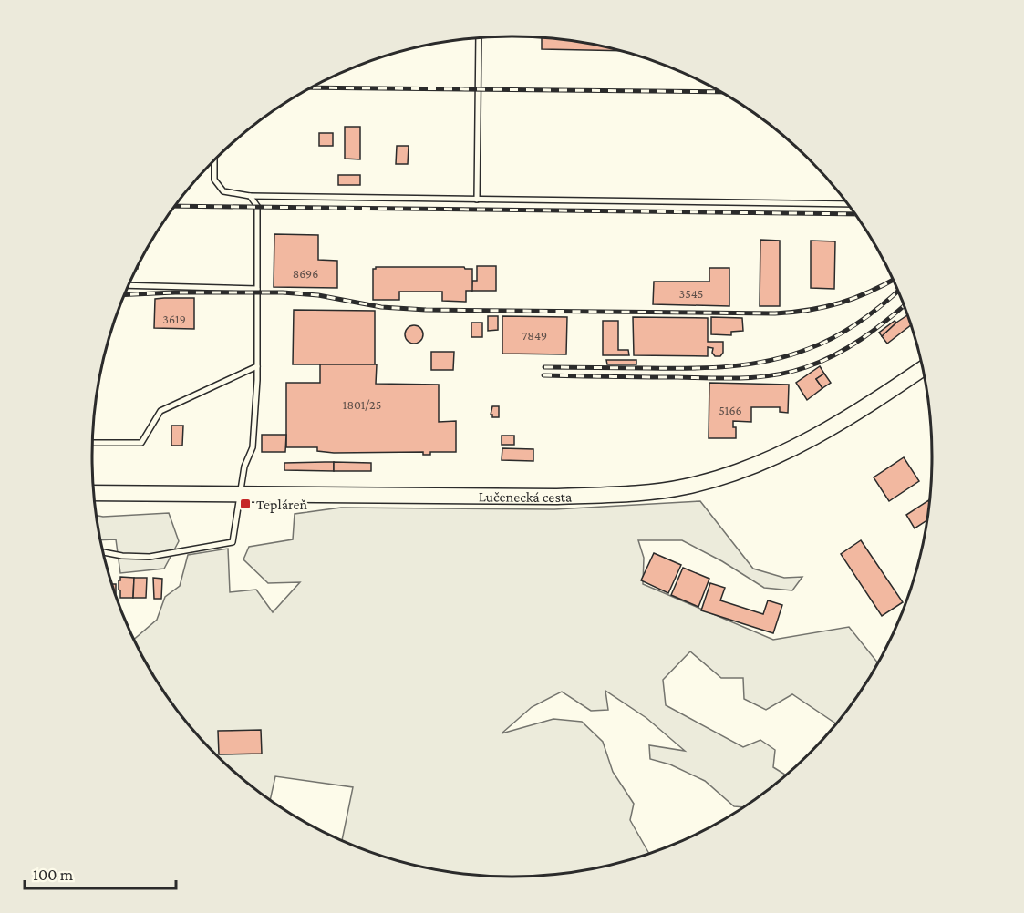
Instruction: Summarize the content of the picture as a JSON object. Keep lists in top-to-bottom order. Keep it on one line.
{"streets":{"main road":["Lučenecká cesta"]},"places":{"transit":["Tepláreň"]},"house_numbers":["8696","3545","3619","7849","1801/25","5166"],"scale_bar":"100 m"}
